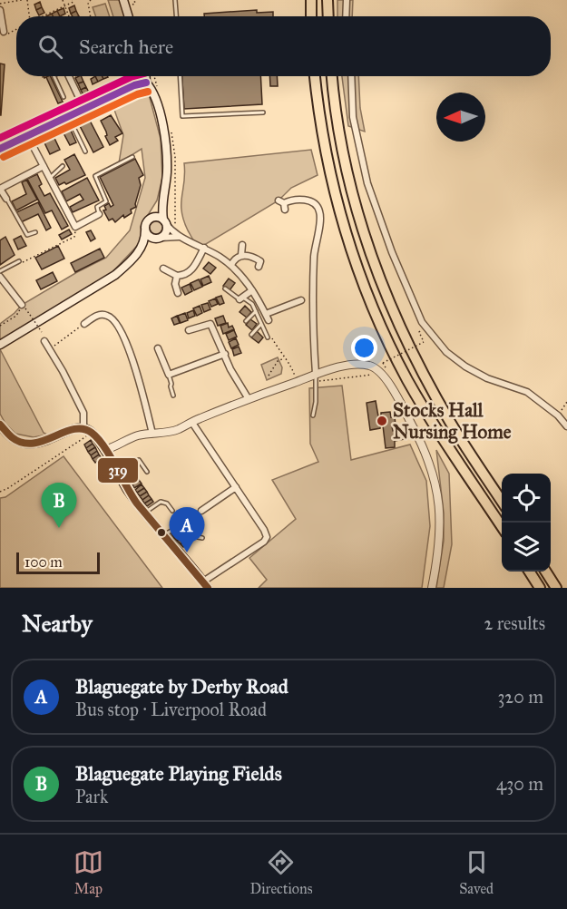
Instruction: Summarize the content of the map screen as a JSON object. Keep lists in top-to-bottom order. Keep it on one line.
{"places":["Stocks Hall Nursing Home"],"lines":["transit line 319"],"scale_bar":"100 m","north":"left","page":{"search":"Search here","pins":["B","A"],"scale":"100 m","heading":["Nearby","2 results"],"list":[{"mark":"A","name":"Blaguegate by Derby Road","note":"Bus stop · Liverpool Road","value":"320 m"},{"mark":"B","name":"Blaguegate Playing Fields","note":"Park","value":"430 m"}],"nav":["Map","Directions","Saved"]}}
